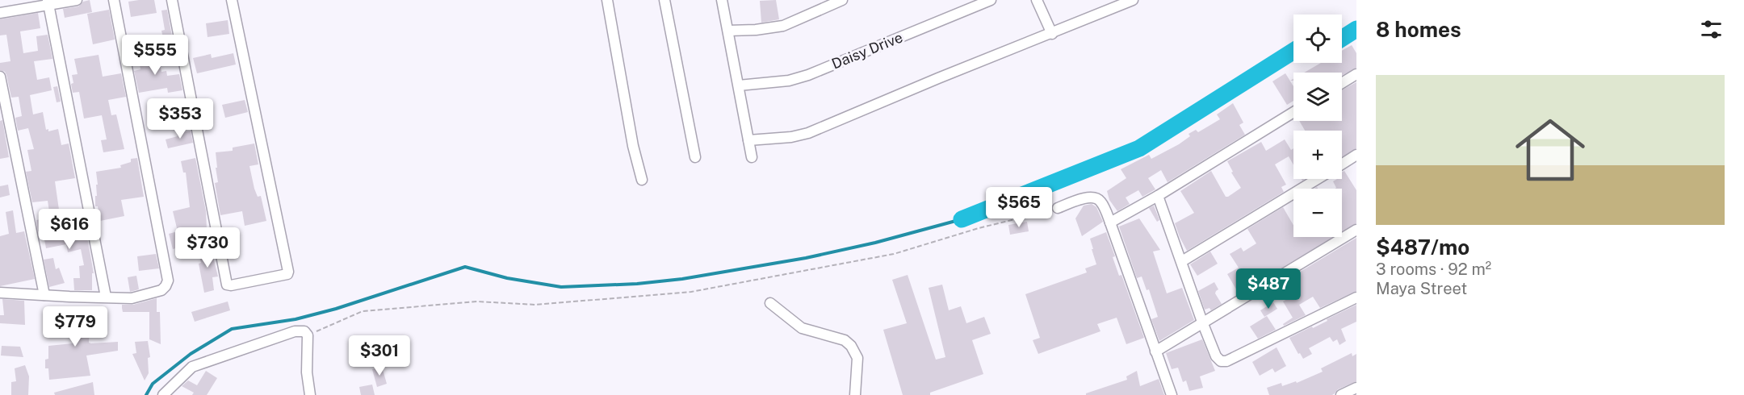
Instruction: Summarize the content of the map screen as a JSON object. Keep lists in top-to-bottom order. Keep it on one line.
{"streets":{"street":["Daisy Drive"]},"page":{"heading":"8 homes","map_buttons":["+","−"],"price":["$555","$353","$565","$616","$730","$487","$779","$301"],"list":[{"name":"$487/mo","note":"3 rooms · 92 m² · Maya Street"}]}}
